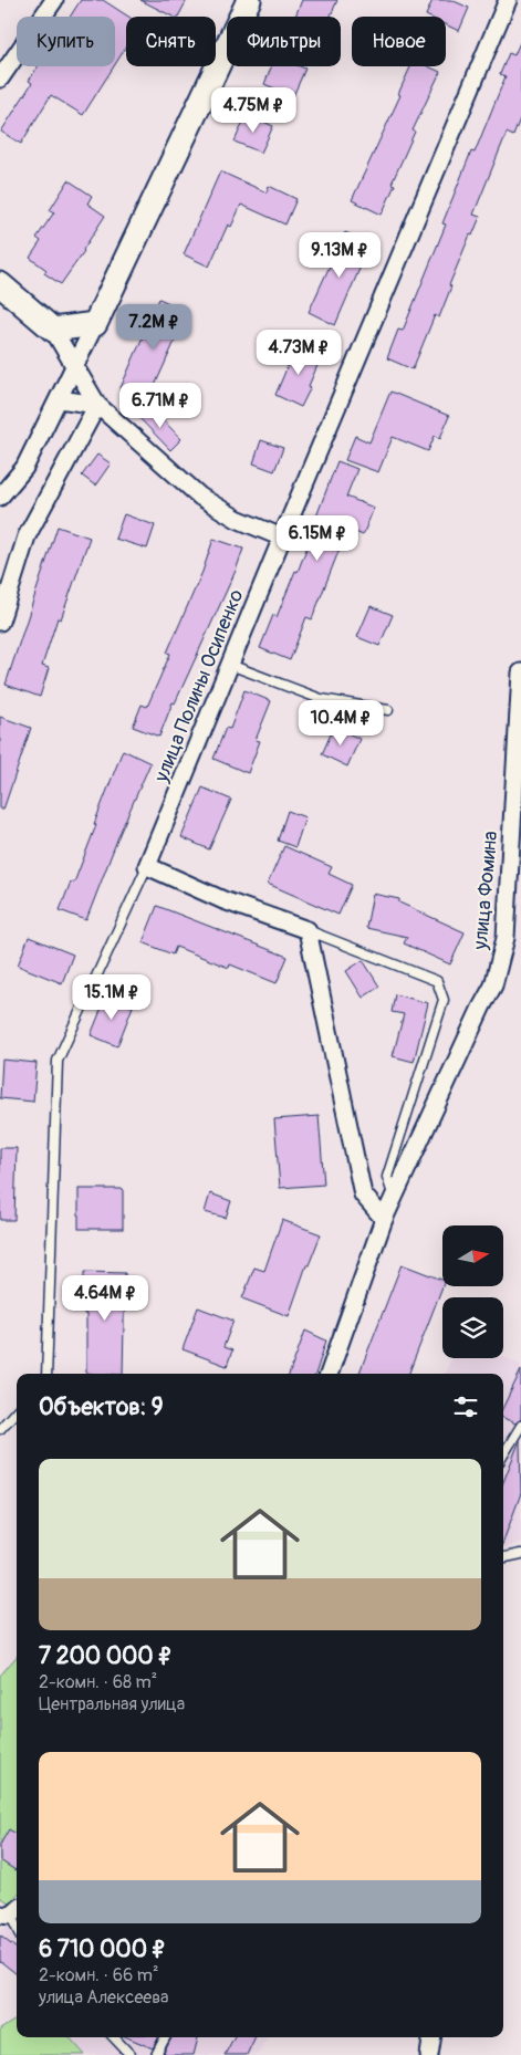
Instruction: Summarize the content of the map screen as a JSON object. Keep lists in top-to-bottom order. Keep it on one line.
{"streets":{"street":["улица Полины Осипенко","улица Фомина"]},"north":"right","page":{"chip":["Купить","Снять","Фильтры","Новое"],"price":["4.75M ₽","9.13M ₽","7.2M ₽","4.73M ₽","6.71M ₽","6.15M ₽","10.4M ₽","15.1M ₽","4.64M ₽"],"heading":"Объектов: 9","list":[{"name":"7 200 000 ₽","note":"2-комн. · 68 m² · Центральная улица"},{"name":"6 710 000 ₽","note":"2-комн. · 66 m² · улица Алексеева"}]}}
